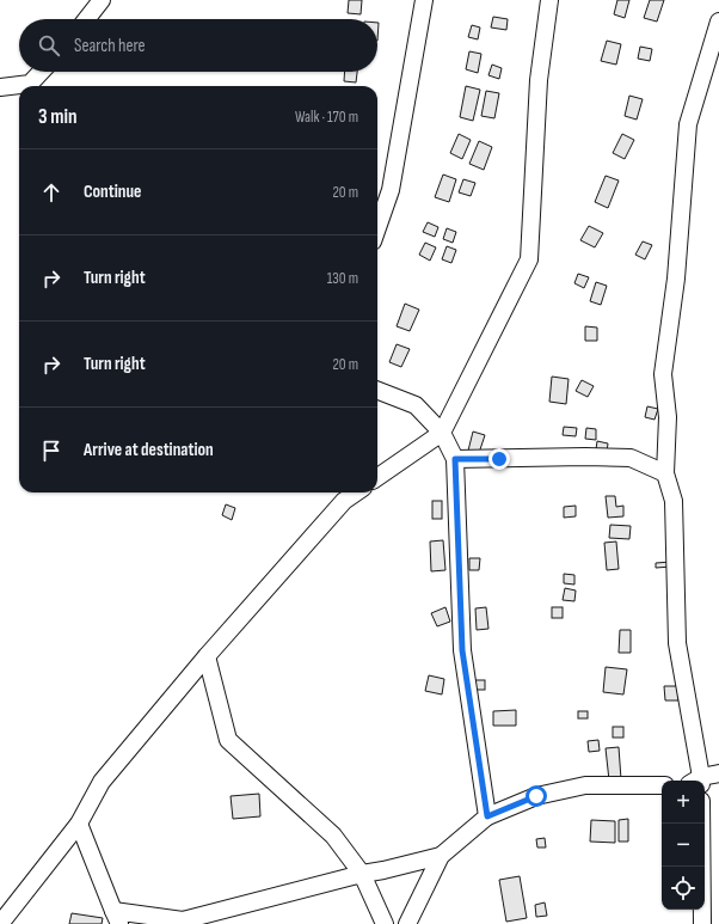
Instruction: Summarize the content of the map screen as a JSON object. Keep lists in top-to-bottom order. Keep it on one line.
{"page":{"search":"Search here","heading":["3 min","Walk · 170 m"],"list":[["Continue","20 m"],["Turn right","130 m"],["Turn right","20 m"],"Arrive at destination"],"map_buttons":["+","−"]}}
